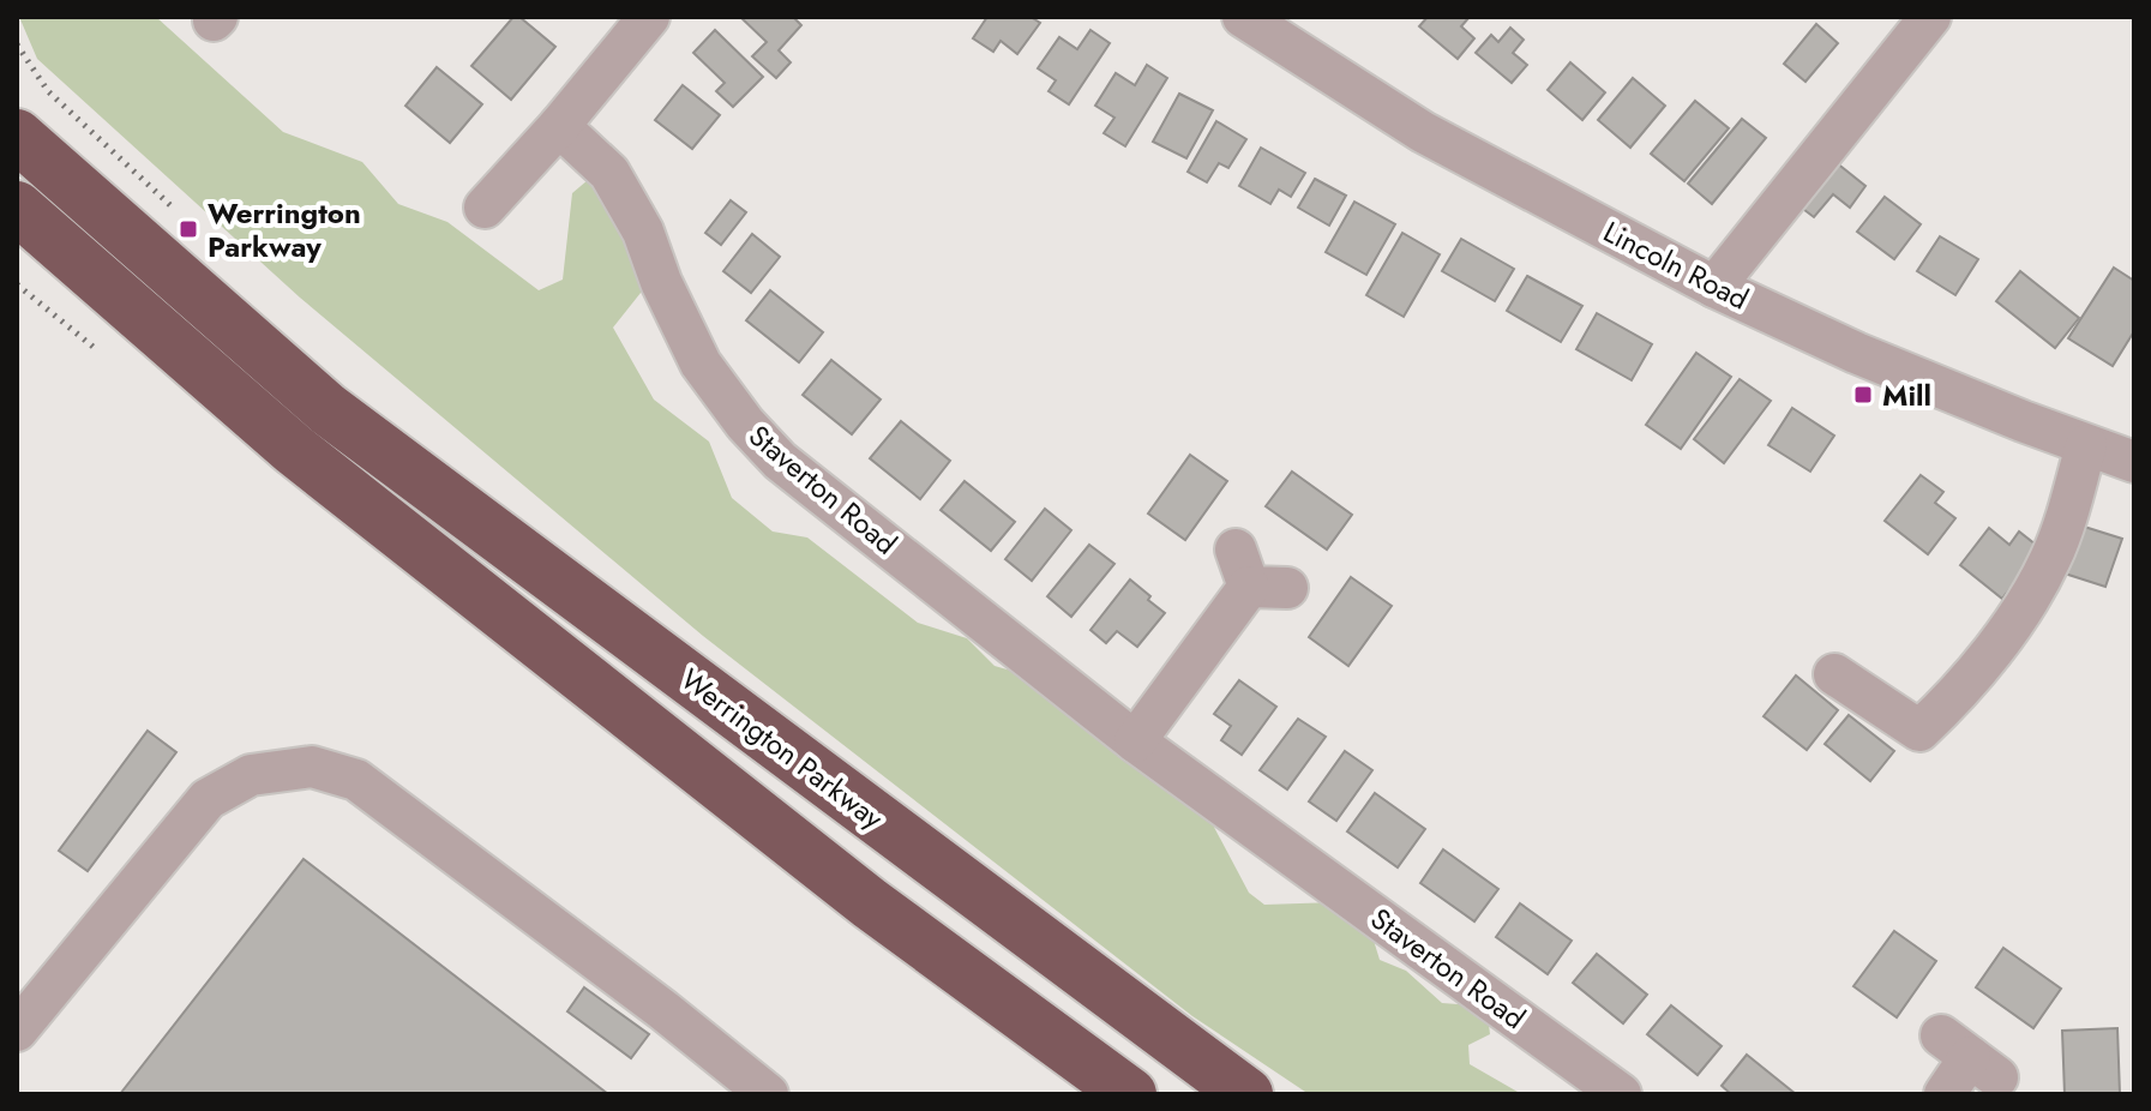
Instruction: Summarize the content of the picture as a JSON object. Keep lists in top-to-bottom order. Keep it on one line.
{"streets":{"highway":["Werrington Parkway"],"street":["Lincoln Road","Staverton Road"]},"places":{"transit":["Werrington Parkway","Mill"]}}
